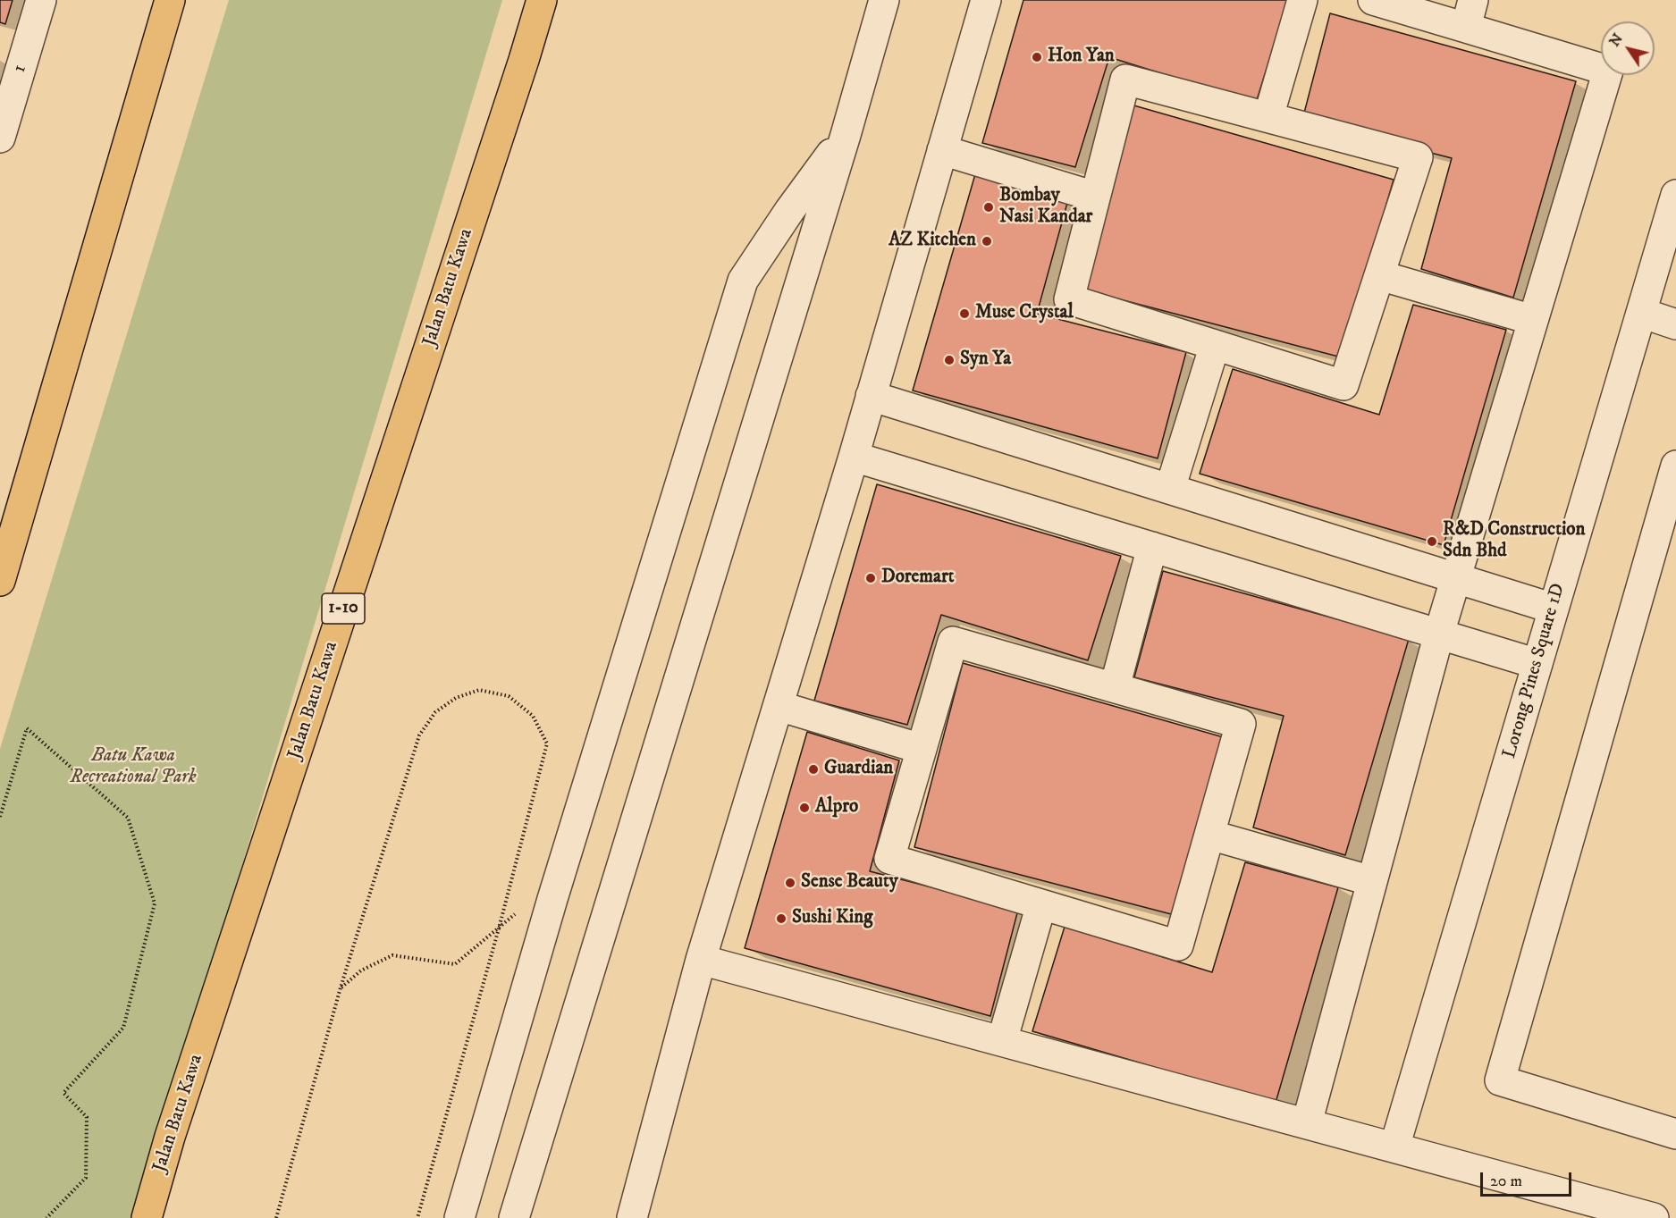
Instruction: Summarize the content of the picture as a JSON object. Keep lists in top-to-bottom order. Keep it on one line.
{"streets":{"highway":["Jalan Batu Kawa","1-10"],"street":["1","Lorong Pines Square 1D"]},"parks":["Batu Kawa Recreational Park"],"places":["Hon Yan","Bombay Nasi Kandar","AZ Kitchen","Muse Crystal","Syn Ya","R&D Construction Sdn Bhd","Doremart","Guardian","Alpro","Sense Beauty","Sushi King"],"scale_bar":"20 m","north":"top left"}
